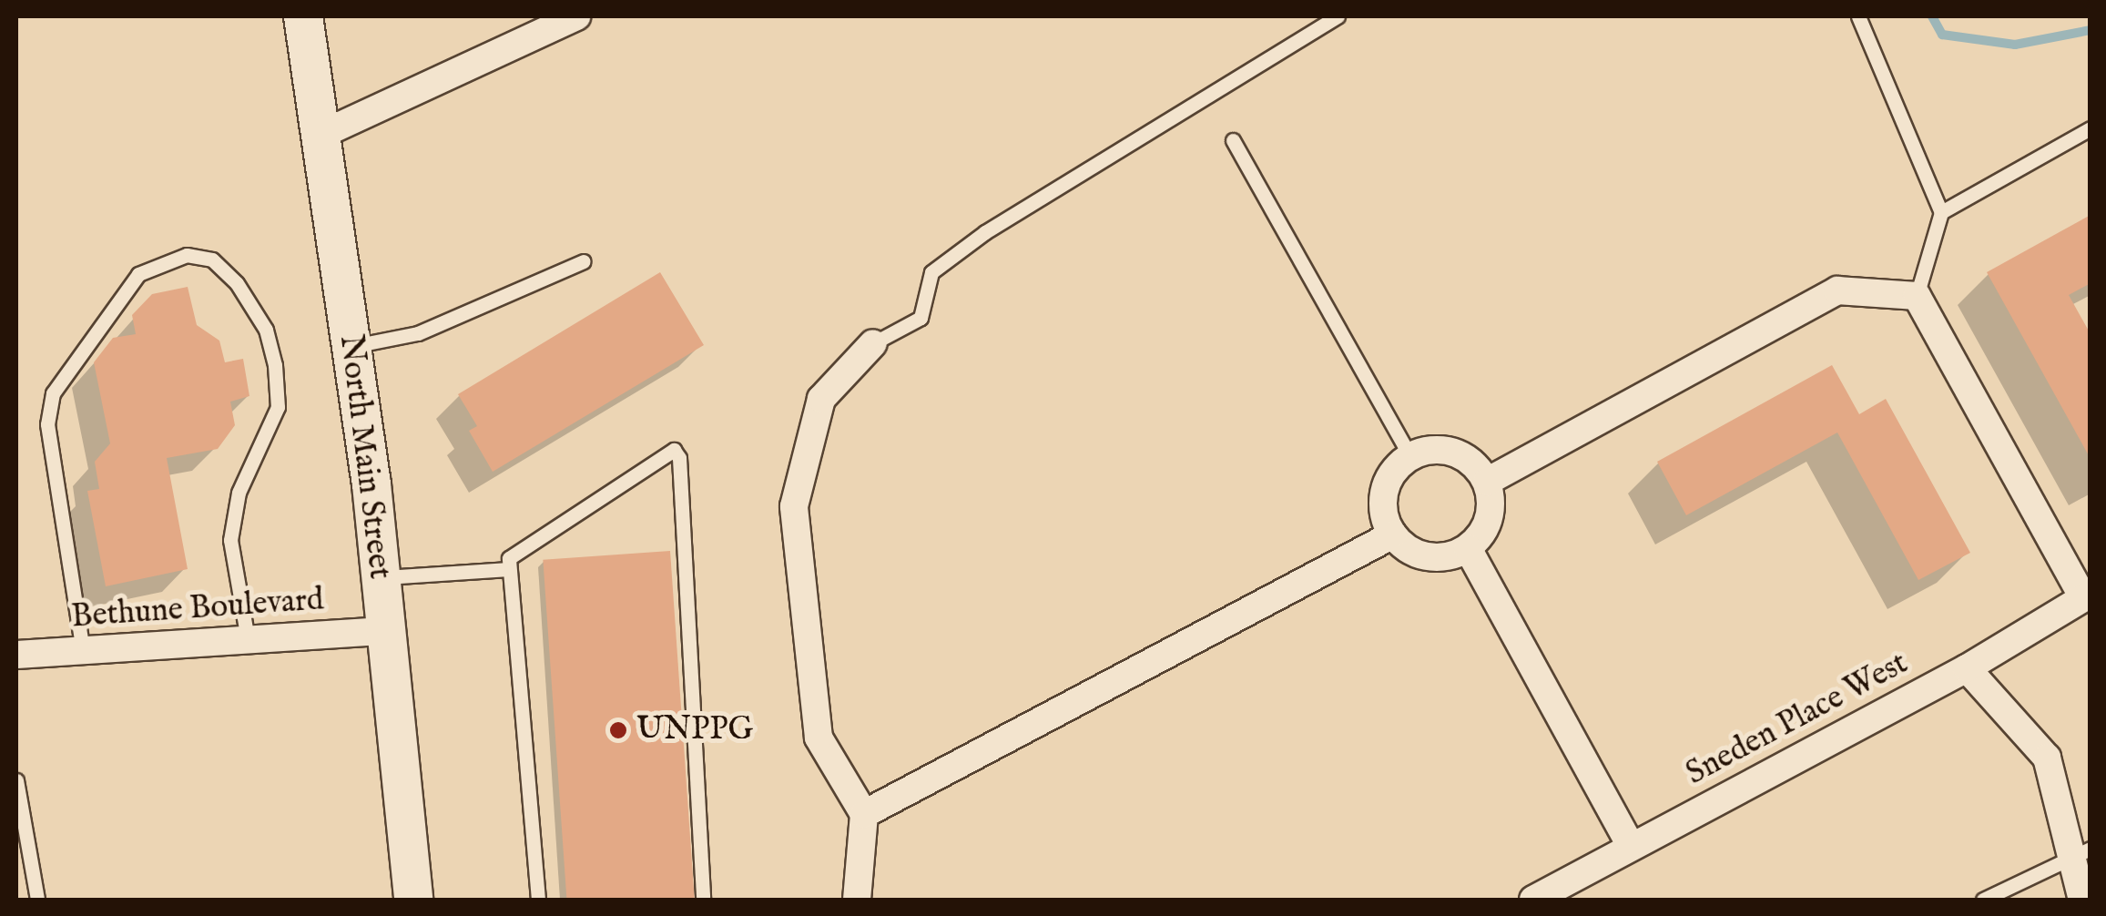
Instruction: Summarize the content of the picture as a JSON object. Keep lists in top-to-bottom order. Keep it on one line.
{"streets":{"main road":["North Main Street"],"street":["Bethune Boulevard","Sneden Place West"]},"crossings":[["North Main Street","Bethune Boulevard"]],"places":["UNPPG"]}
